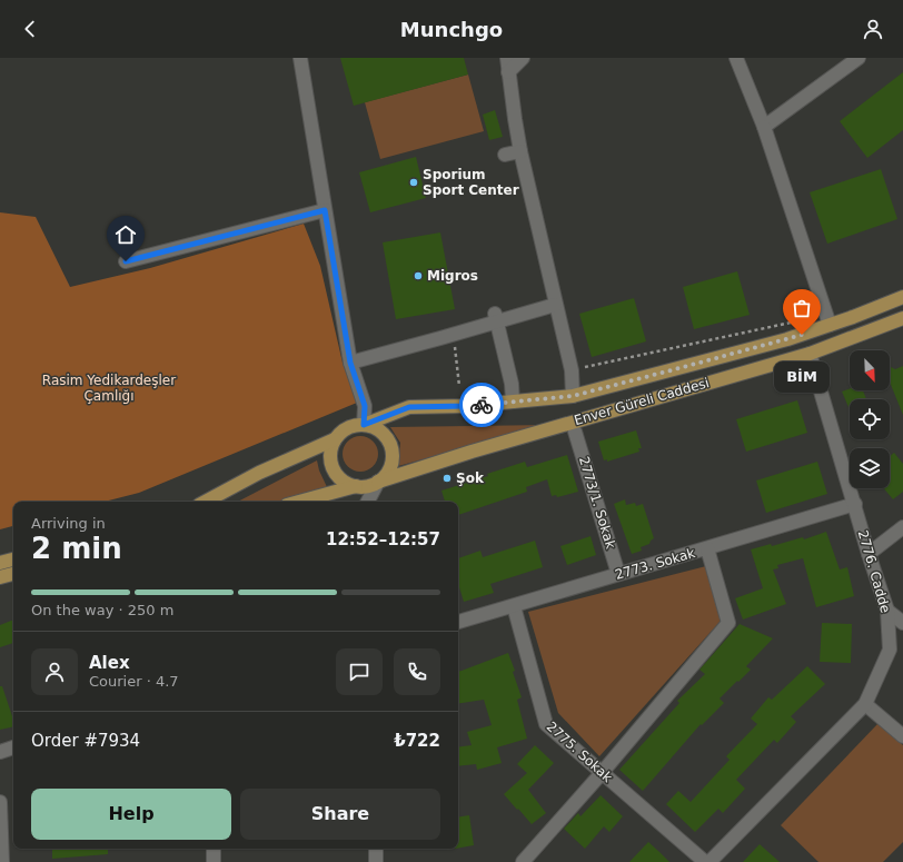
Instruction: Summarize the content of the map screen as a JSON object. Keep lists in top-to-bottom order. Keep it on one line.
{"streets":{"main road":["Enver Güreli Caddesi"],"street":["2773/1. Sokak","2773. Sokak","2776. Cadde","2775. Sokak"]},"crossings":[["Enver Güreli Caddesi","2776. Cadde"],["2773/1. Sokak","2773. Sokak"],["2773. Sokak","2776. Cadde"],["2773. Sokak","2775. Sokak"]],"parks":["Rasim Yedikardeşler Çamlığı"],"places":["Sporium Sport Center","Migros","BİM","Şok"],"north":"bottom right","page":{"header":"Munchgo","bubble":"BİM","heading":["2 min","Arriving in","12:52–12:57"],"panel":["Alex","Courier · 4.7","Order #7934","₺722"],"bar":"On the way · 250 m","buttons":["Help","Share"]}}
